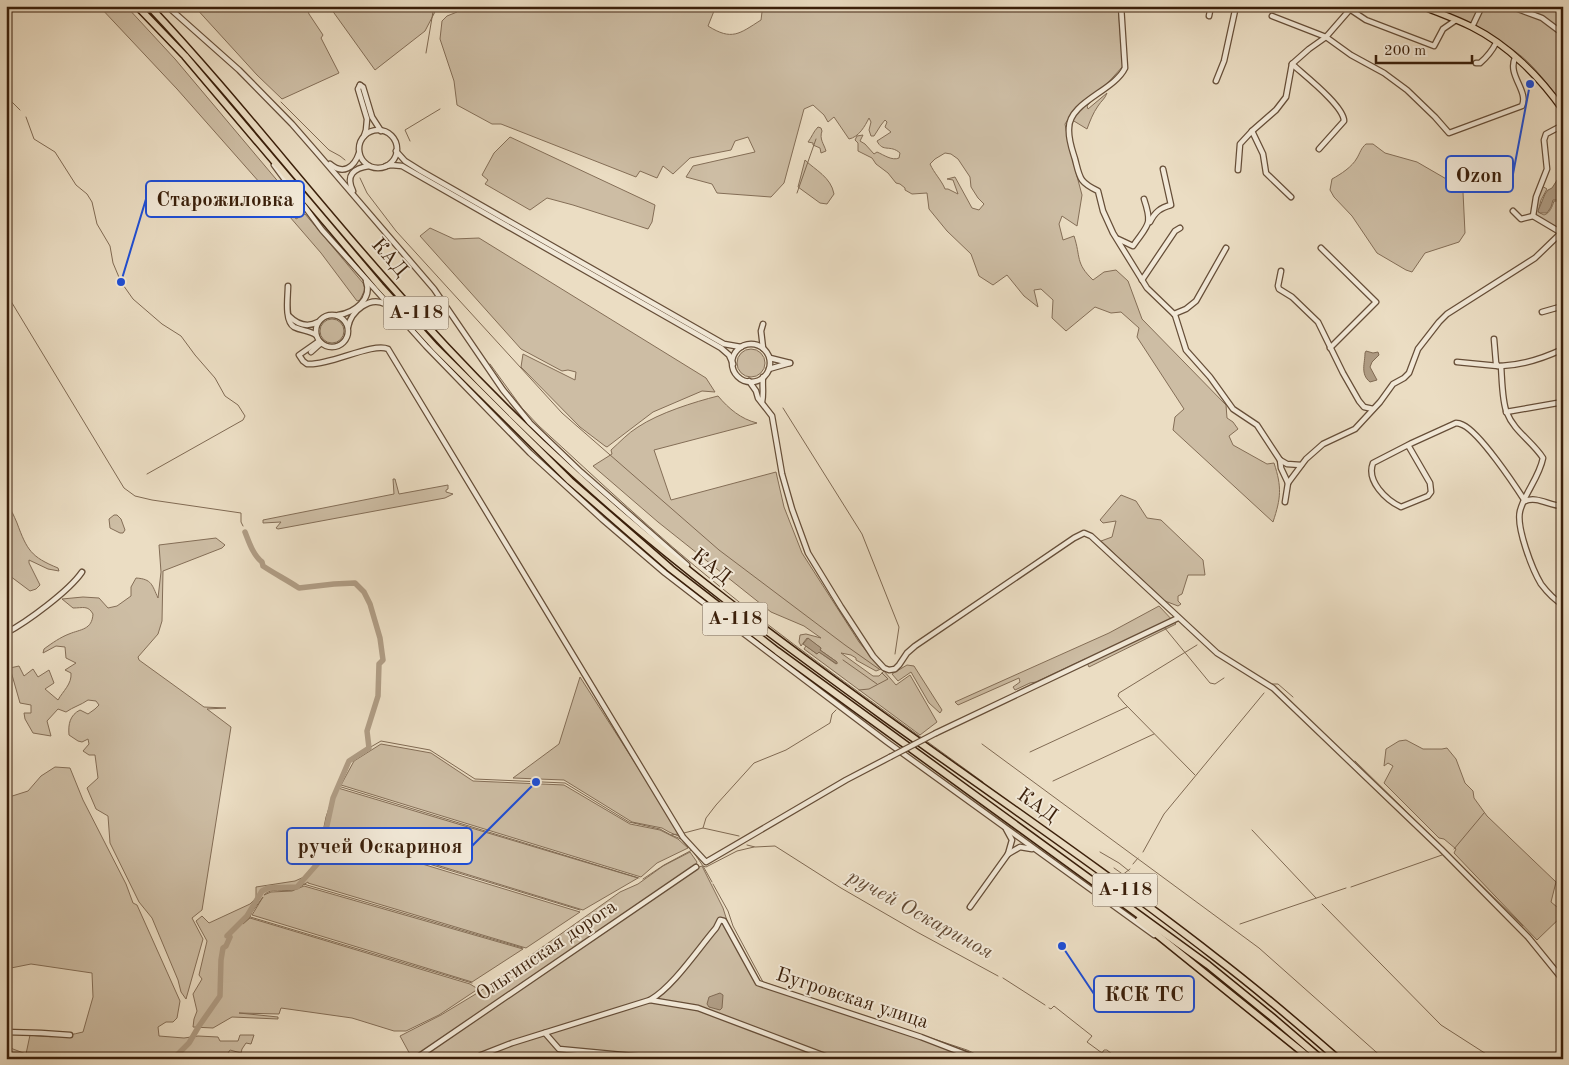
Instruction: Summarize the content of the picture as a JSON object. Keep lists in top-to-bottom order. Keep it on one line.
{"streets":{"highway":["КАД","А-118"],"street":["Ольгинская дорога","Бугровская улица"]},"water":["ручей Оскариноя"],"places":["Ozon","Старожиловка","ручей Оскариноя","КСК ТС"],"scale_bar":"200 m"}
